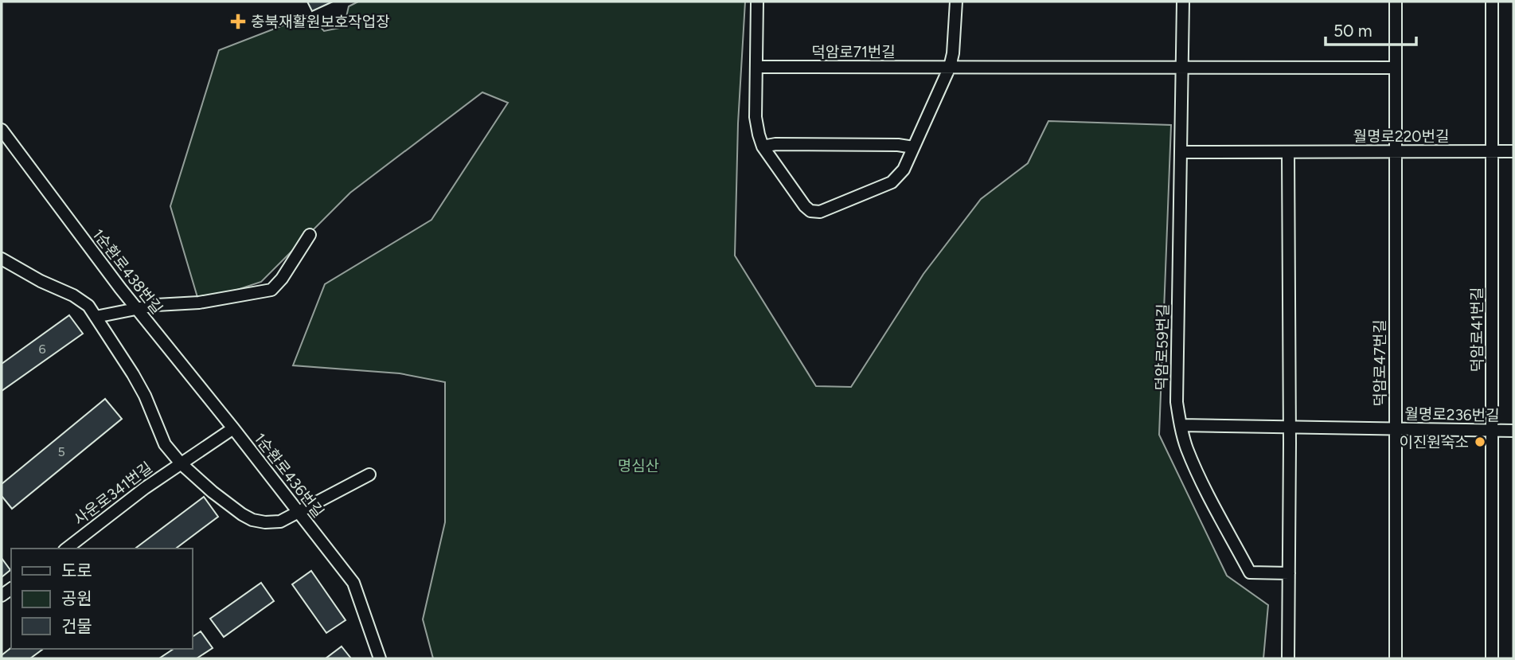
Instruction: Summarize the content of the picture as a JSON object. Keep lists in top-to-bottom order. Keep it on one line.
{"streets":{"street":["덕암로71번길","월명로220번길","1순환로438번길","덕암로41번길","덕암로59번길","덕암로47번길","월명로236번길","1순환로436번길","사운로341번길"]},"crossings":[["월명로220번길","덕암로41번길"],["월명로220번길","덕암로59번길"],["월명로220번길","덕암로47번길"],["1순환로438번길","1순환로436번길"],["덕암로41번길","월명로236번길"],["덕암로59번길","월명로236번길"],["덕암로47번길","월명로236번길"],["1순환로436번길","사운로341번길"]],"parks":["명심산"],"places":{"health":["충북재활원보호작업장"],"other":["이진원숙소"]},"house_numbers":["6","5"],"legend":["도로","공원","건물"],"scale_bar":"50 m"}
